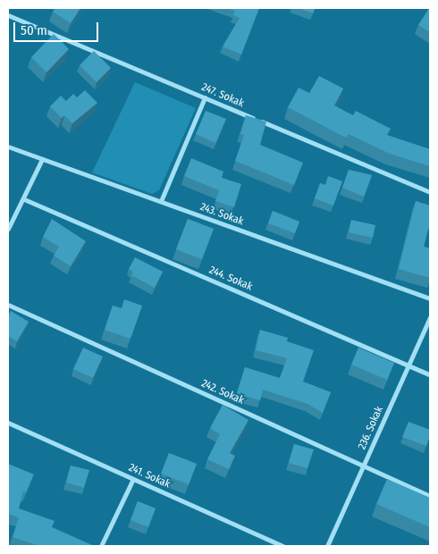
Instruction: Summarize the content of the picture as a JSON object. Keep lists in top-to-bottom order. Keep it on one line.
{"streets":{"street":["247. Sokak","243. Sokak","244. Sokak","242. Sokak","236. Sokak","241. Sokak"]},"crossings":[["244. Sokak","236. Sokak"],["242. Sokak","236. Sokak"]],"scale_bar":"50 m"}
